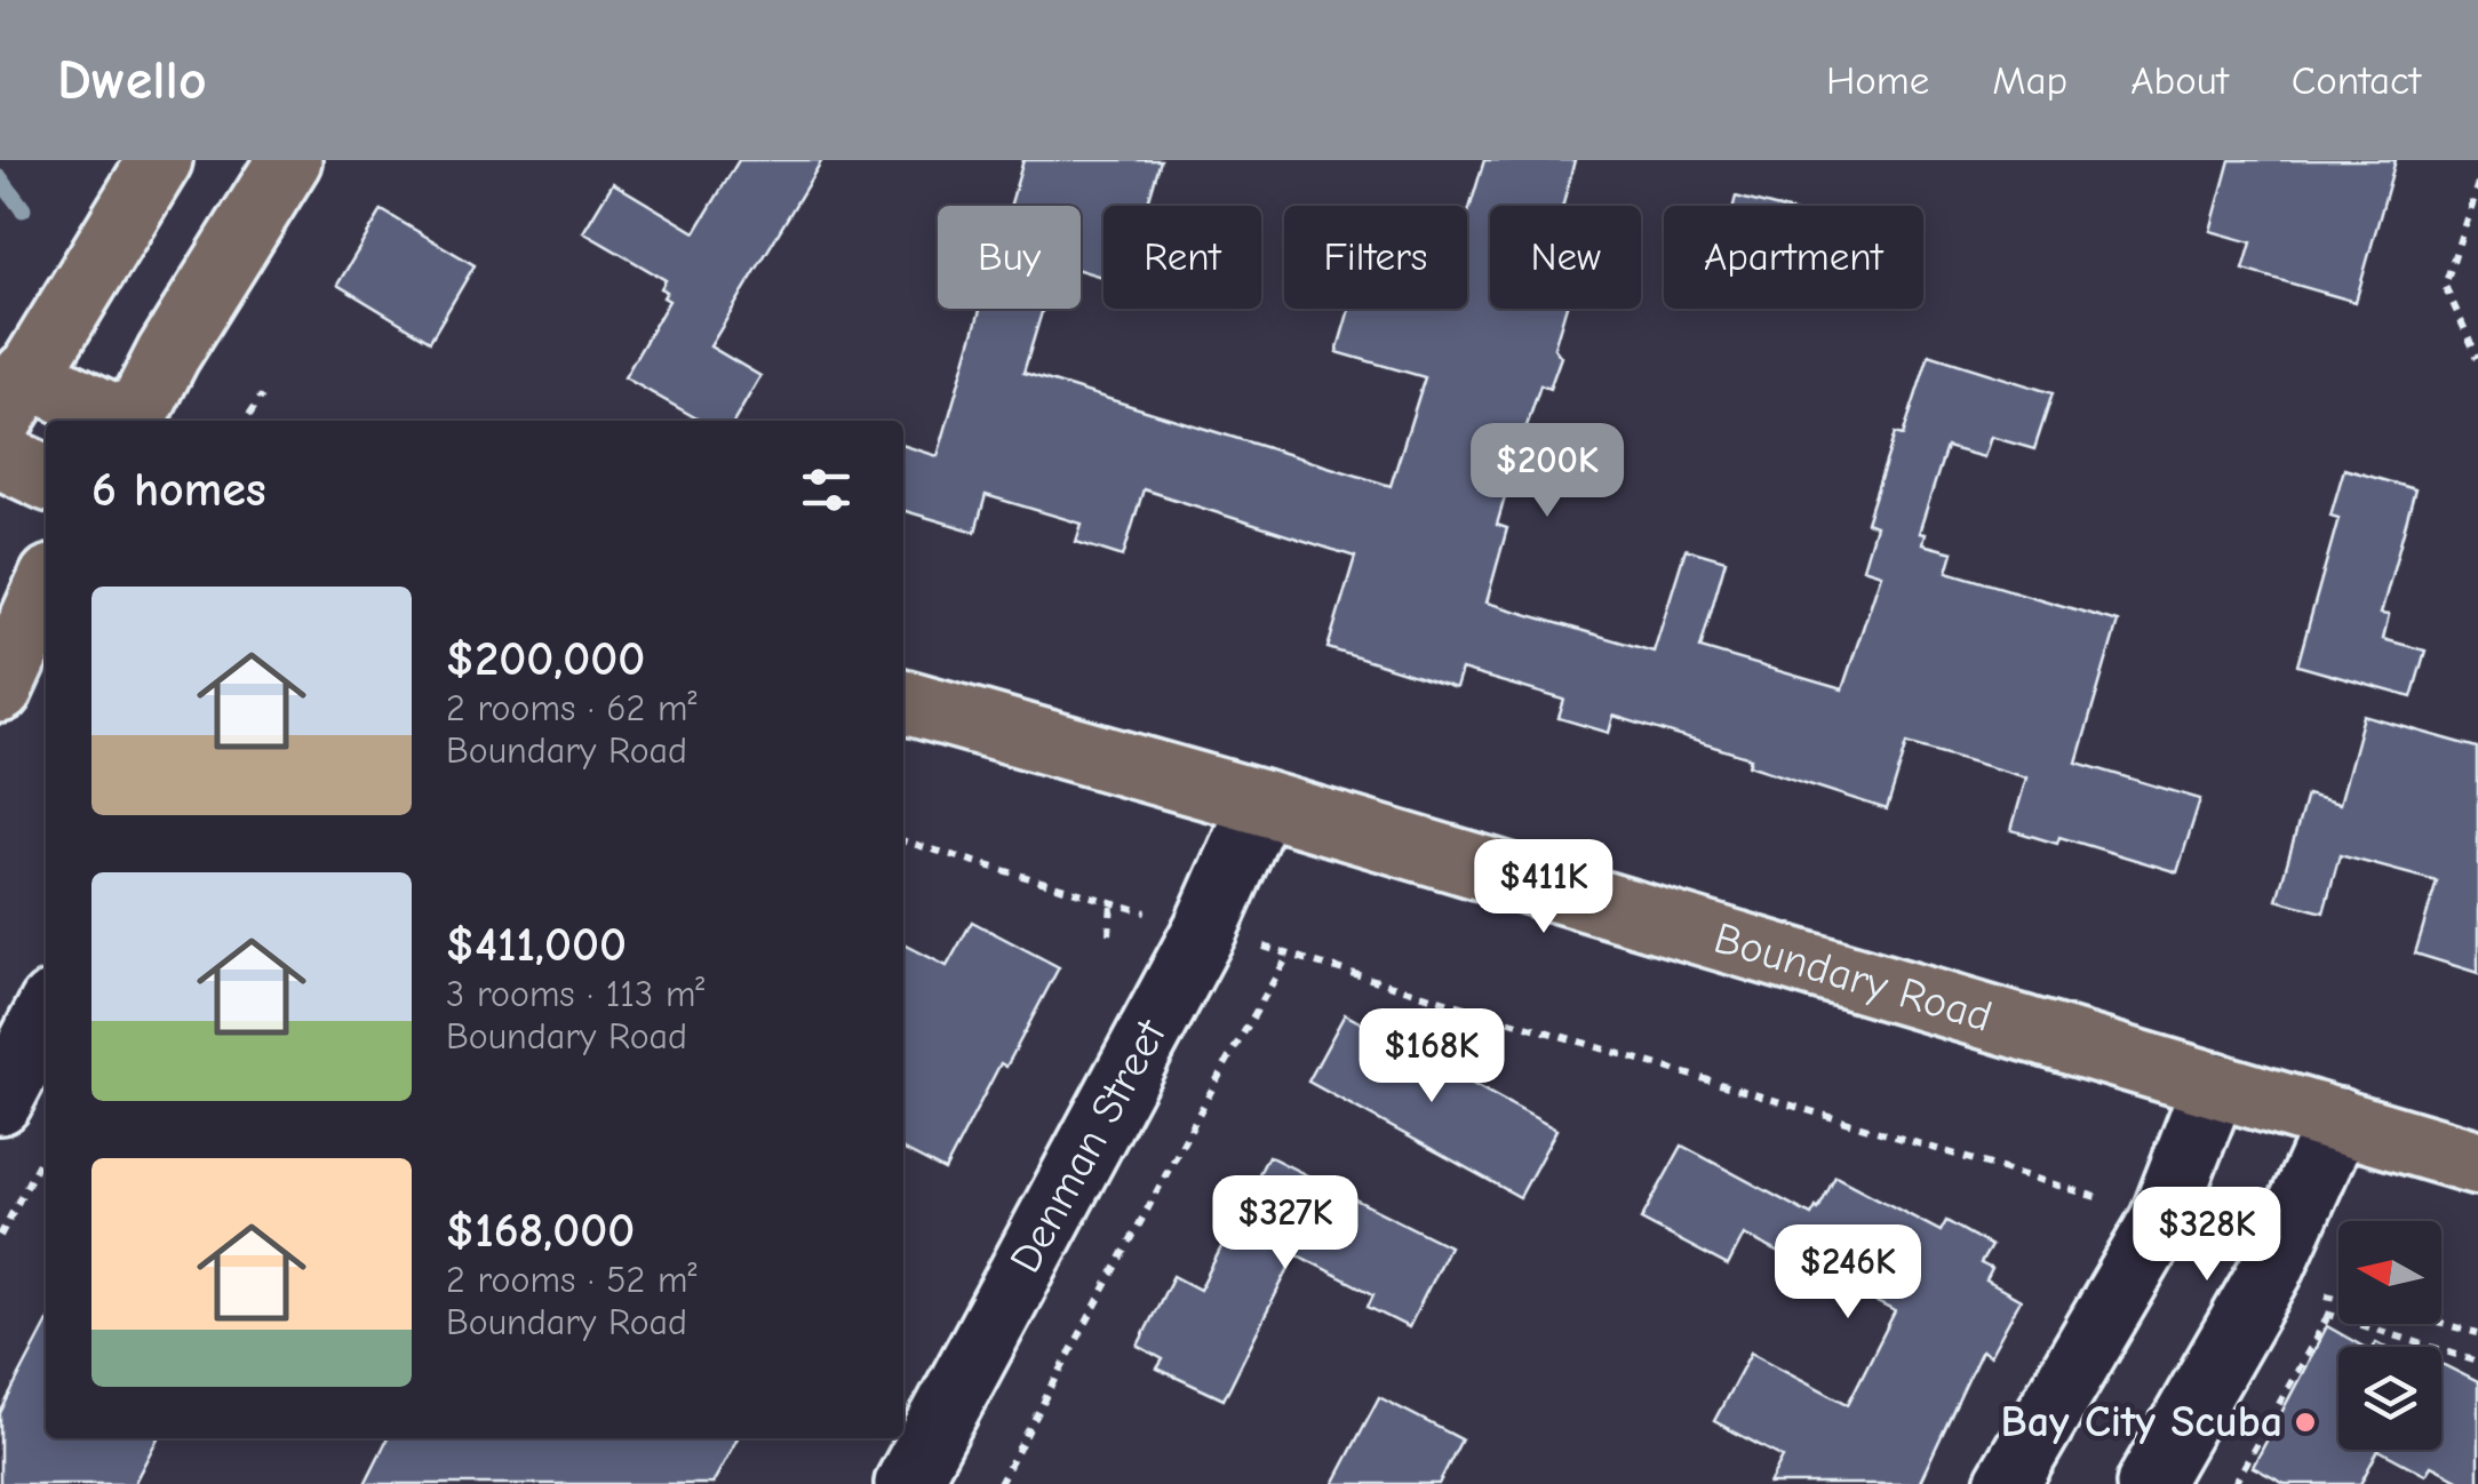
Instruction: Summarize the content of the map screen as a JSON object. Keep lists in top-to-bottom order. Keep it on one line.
{"streets":{"main road":["Boundary Road"],"street":["Denman Street"]},"crossings":[["Boundary Road","Denman Street"]],"places":["Bay City Scuba"],"north":"left","page":{"header":"Dwello","nav":["Home","Map","About","Contact"],"chip":["Buy","Rent","Filters","New","Apartment"],"heading":"6 homes","price":["$200K","$411K","$168K","$327K","$328K","$246K"],"list":[{"name":"$200,000","note":"2 rooms · 62 m² · Boundary Road"},{"name":"$411,000","note":"3 rooms · 113 m² · Boundary Road"},{"name":"$168,000","note":"2 rooms · 52 m² · Boundary Road"}]}}
